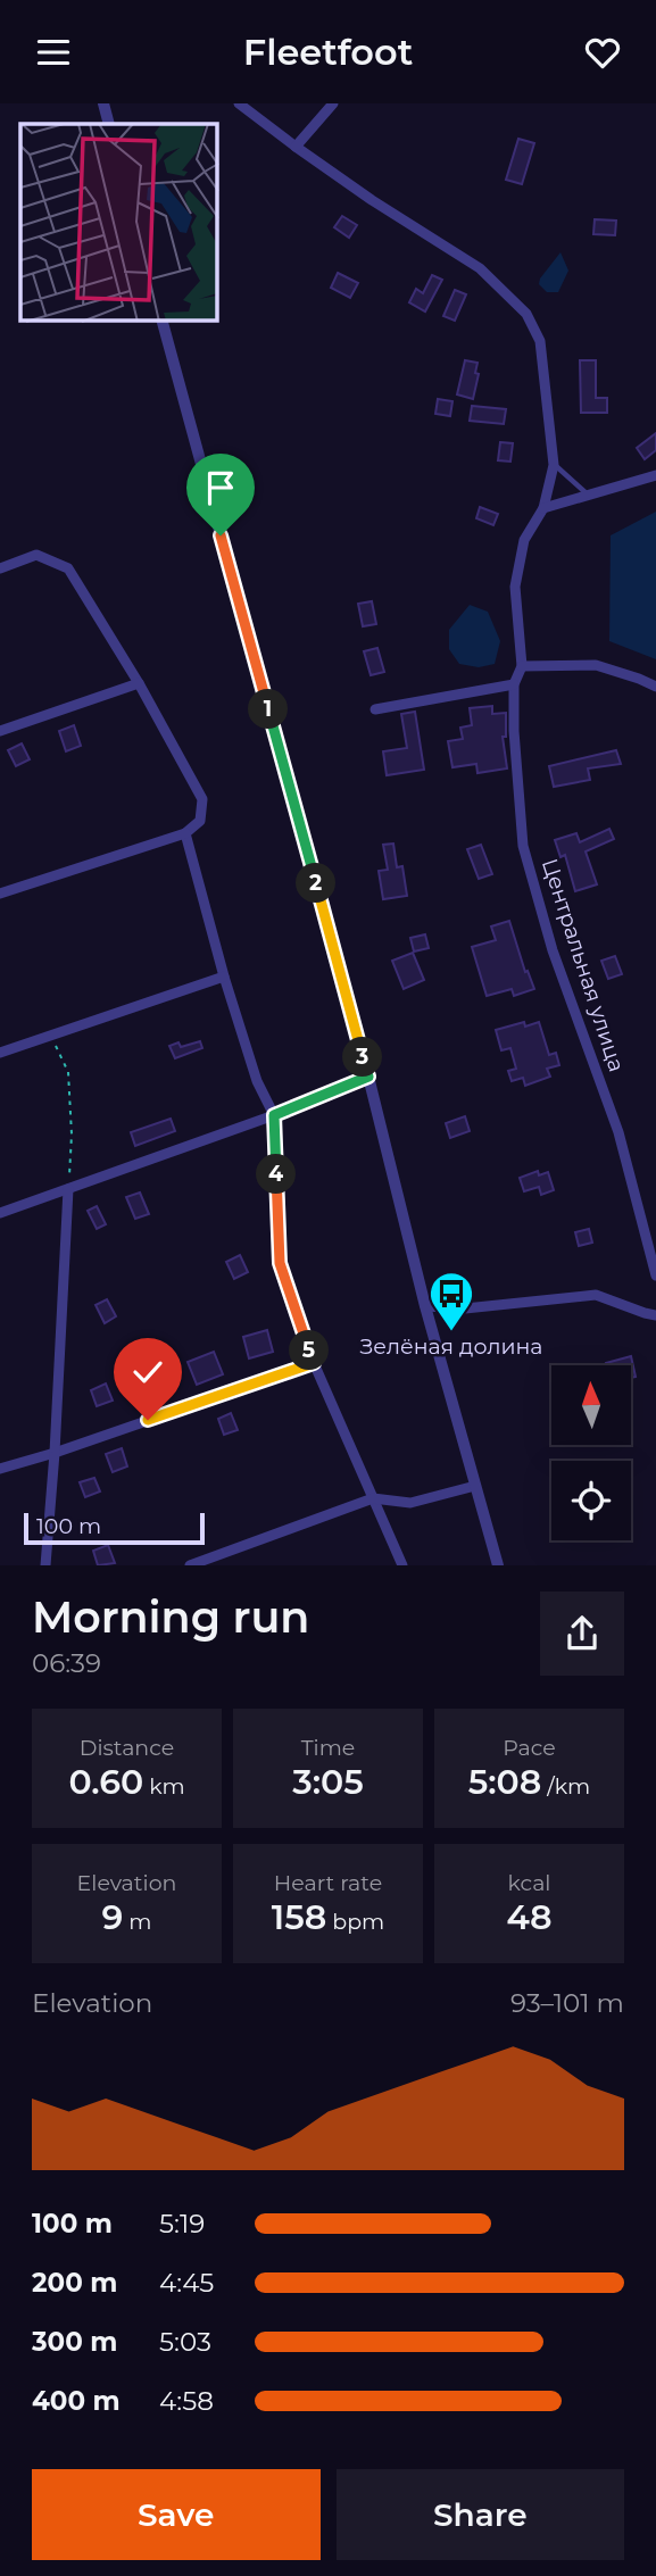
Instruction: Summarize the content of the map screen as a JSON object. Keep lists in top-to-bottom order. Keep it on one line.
{"streets":{"street":["Центральная улица"]},"places":{"bus stop":["Зелёная долина"]},"scale_bar":"100 m","north":"top","page":{"header":"Fleetfoot","pins":["1","2","3","4","5"],"scale":"100 m","heading":["Morning run","06:39"],"stats":[["Distance","0.60 km"],["Time","3:05"],["Pace","5:08 /km"],["Elevation","9 m"],["Heart rate","158 bpm"],["kcal","48"]],"chart":["Elevation","93–101 m"],"list":[{"name":"100 m","note":"5:19"},{"name":"200 m","note":"4:45"},{"name":"300 m","note":"5:03"},{"name":"400 m","note":"4:58"}],"buttons":["Save","Share"]}}
